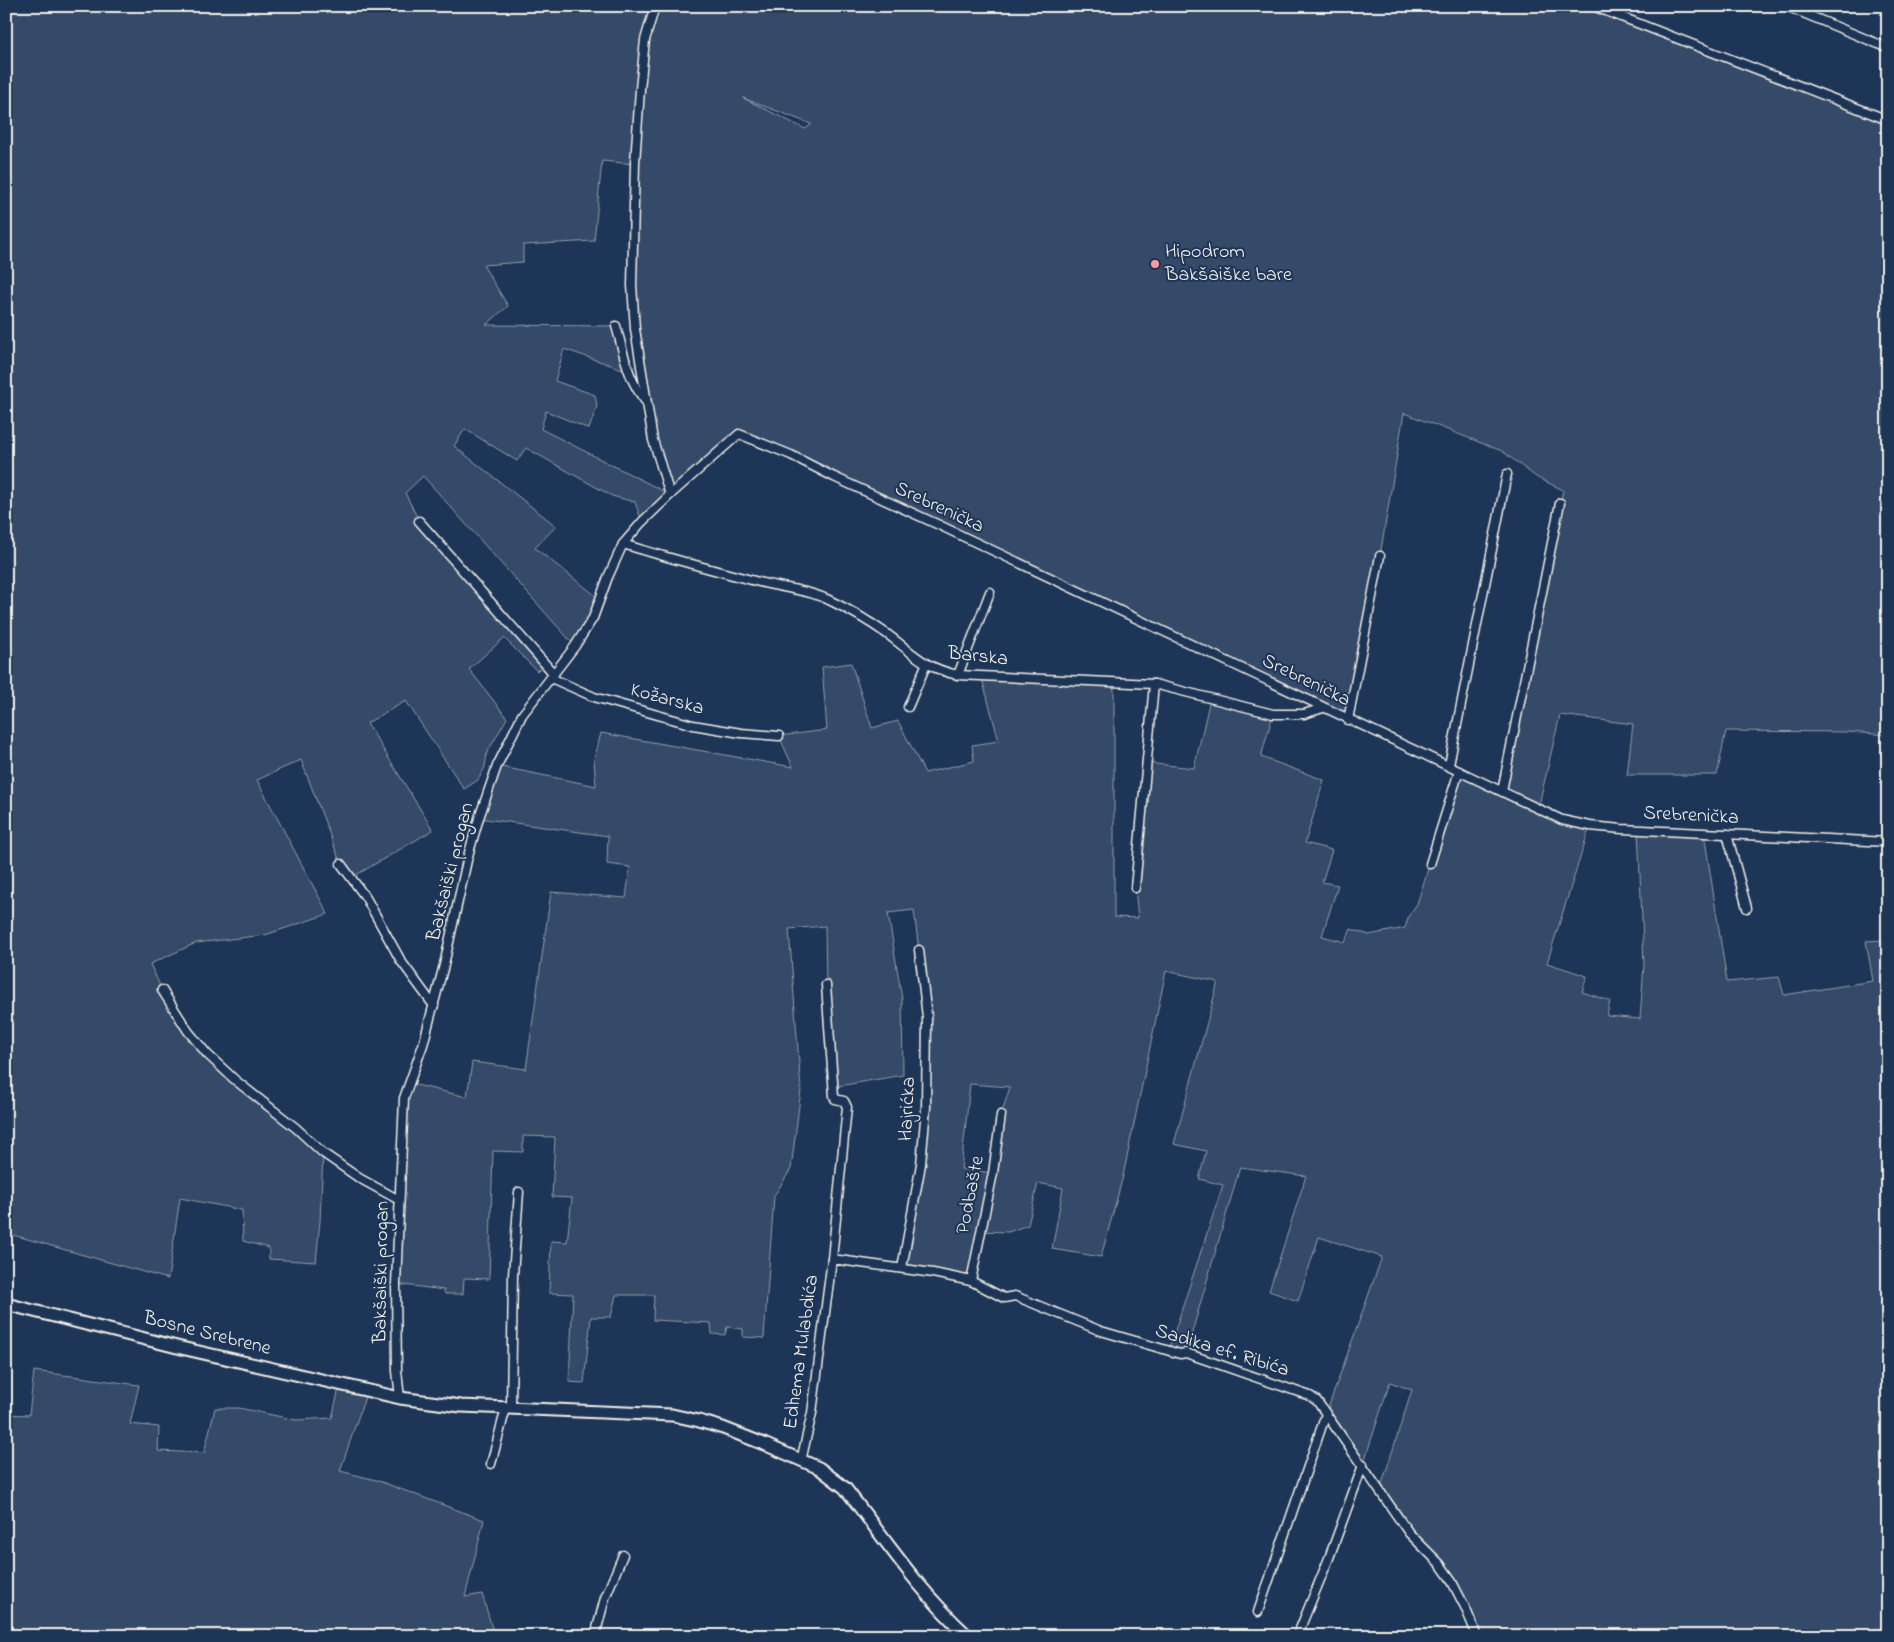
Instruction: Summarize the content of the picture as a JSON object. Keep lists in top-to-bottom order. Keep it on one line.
{"streets":{"street":["Srebrenička","Barska","Kožarska","Bakšaiški progan","Hajrićka","Podbašte","Bosne Srebrene","Sadika ef. Ribića","Edhema Mulabdića"]},"crossings":[["Srebrenička","Barska"],["Srebrenička","Bakšaiški progan"],["Barska","Bakšaiški progan"],["Kožarska","Bakšaiški progan"],["Bakšaiški progan","Bosne Srebrene"],["Hajrićka","Sadika ef. Ribića"],["Podbašte","Sadika ef. Ribića"],["Bosne Srebrene","Edhema Mulabdića"],["Sadika ef. Ribića","Edhema Mulabdića"]],"places":["Hipodrom Bakšaiške bare"]}
